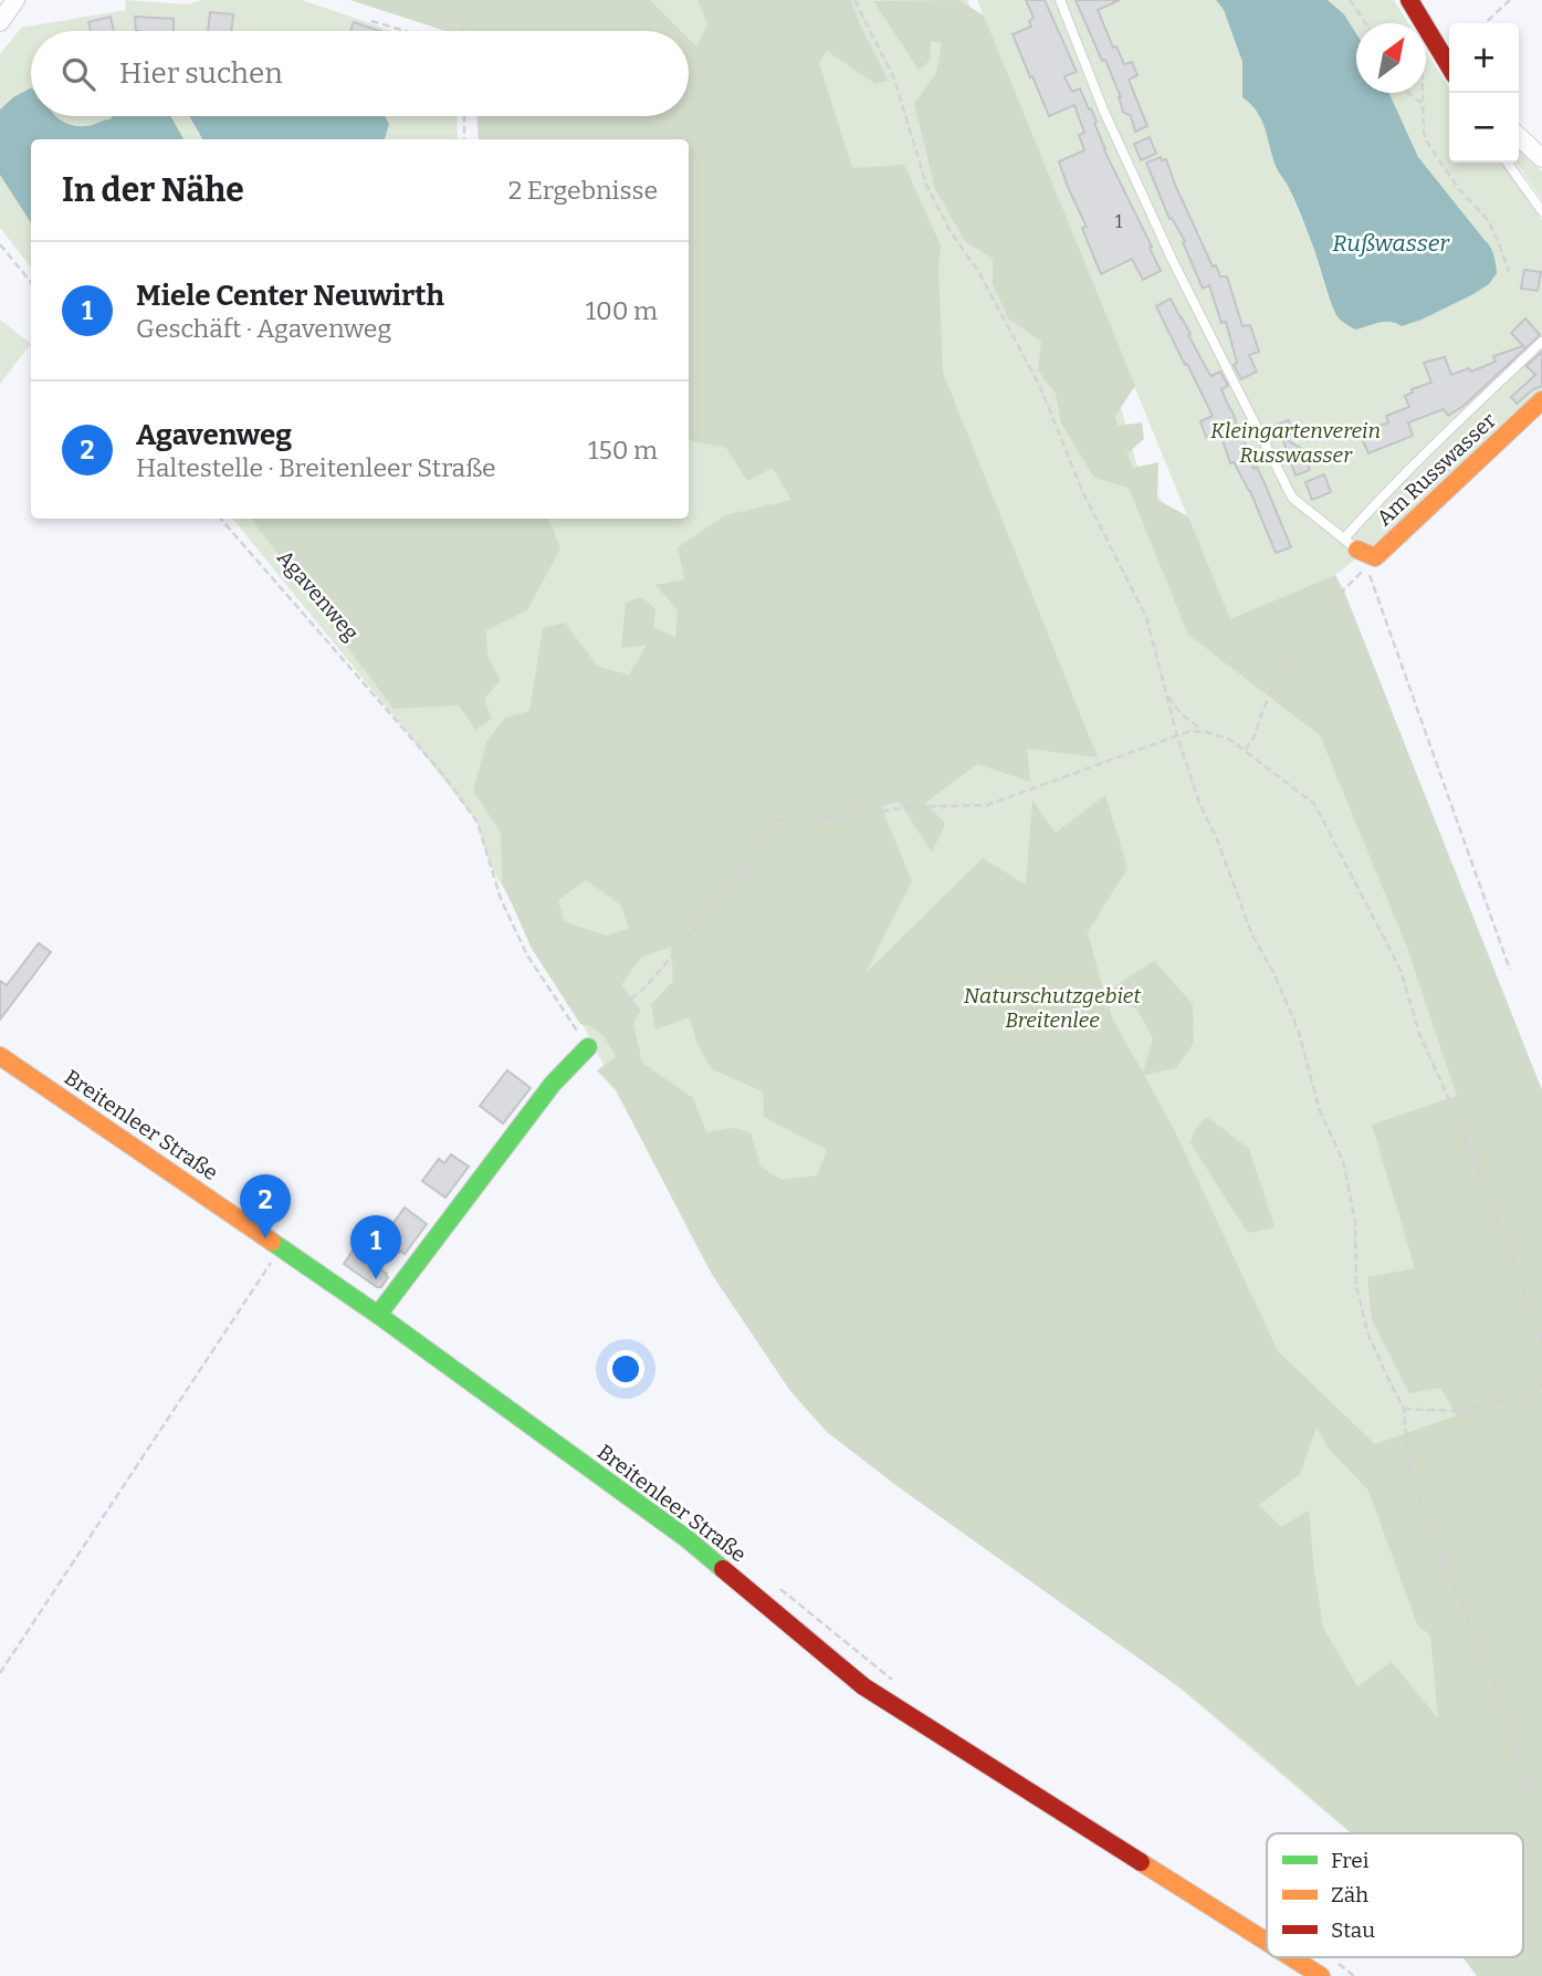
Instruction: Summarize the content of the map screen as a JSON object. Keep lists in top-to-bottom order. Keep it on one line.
{"streets":{"main road":["Am Russwasser","Breitenleer Straße"],"path":["Agavenweg"]},"water":["Rußwasser"],"parks":["Kleingartenverein Russwasser","Naturschutzgebiet Breitenlee"],"house_numbers":["1"],"legend":["Frei","Zäh","Stau"],"north":"top right","page":{"map_buttons":["+","−"],"search":"Hier suchen","heading":["In der Nähe","2 Ergebnisse"],"list":[{"mark":"1","name":"Miele Center Neuwirth","note":"Geschäft · Agavenweg","value":"100 m"},{"mark":"2","name":"Agavenweg","note":"Haltestelle · Breitenleer Straße","value":"150 m"}],"pins":["2","1"]}}
